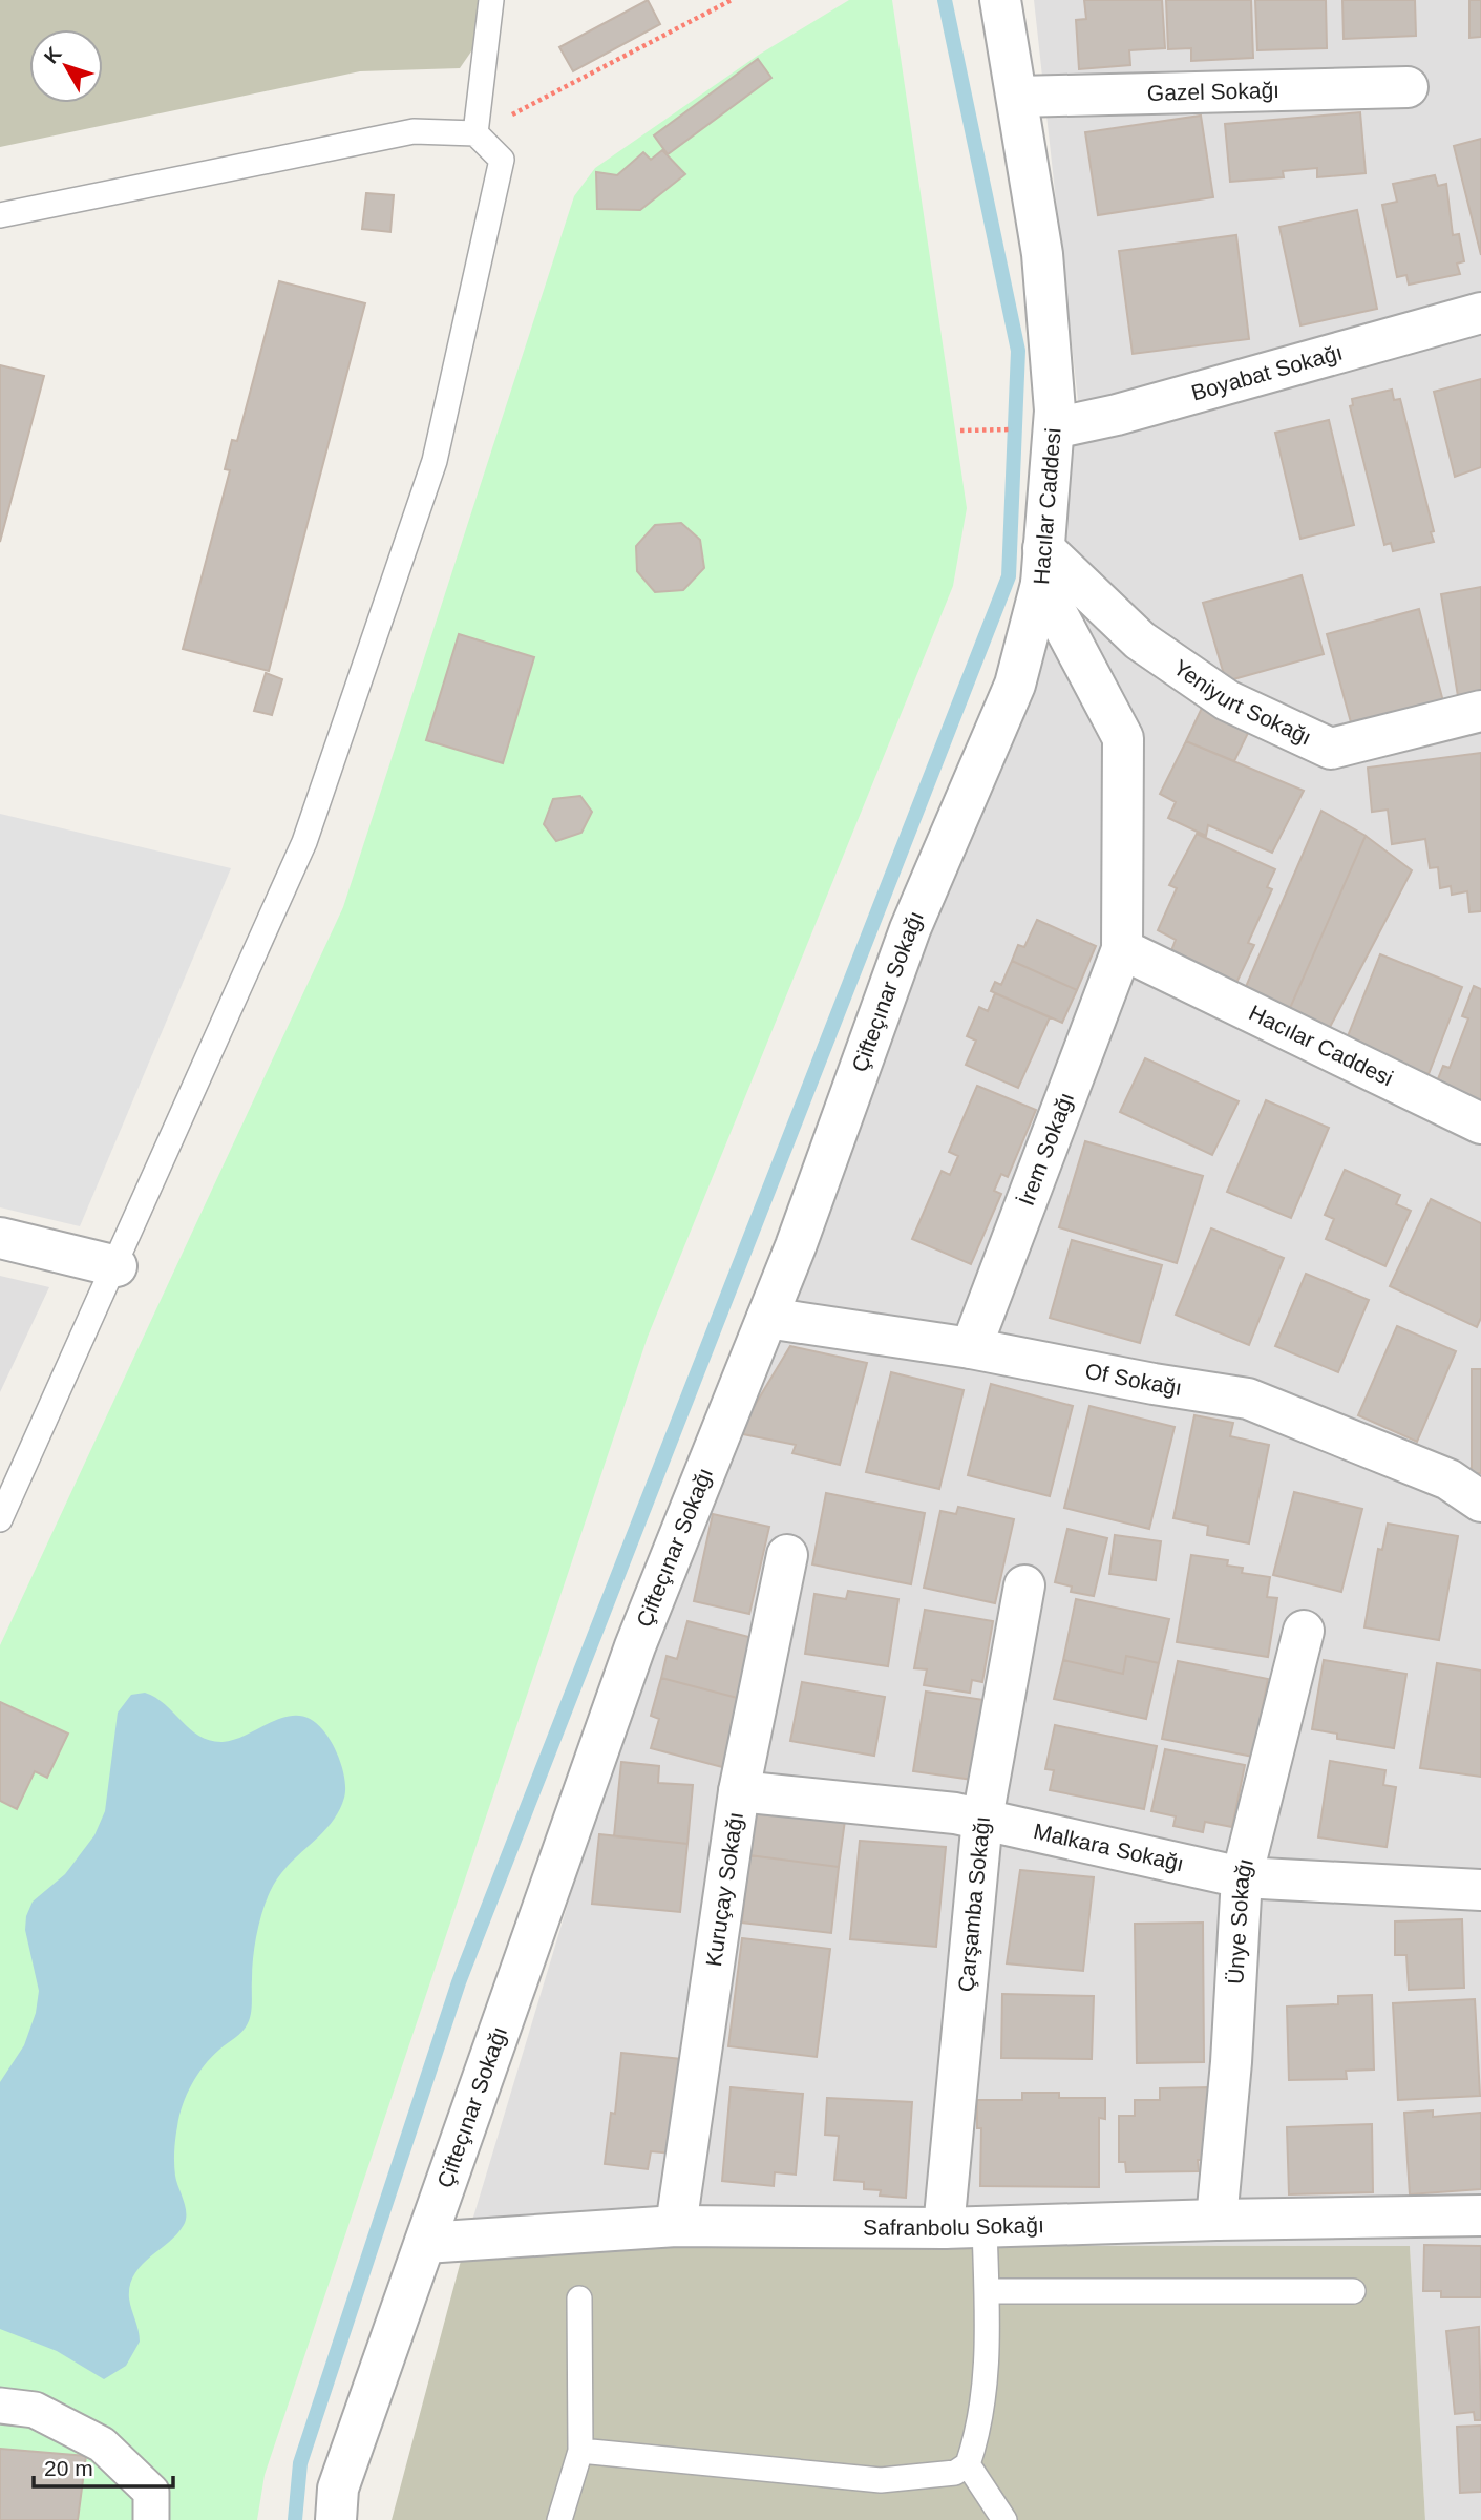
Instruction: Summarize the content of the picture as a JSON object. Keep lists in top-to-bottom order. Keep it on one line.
{"streets":{"street":["Gazel Sokağı","Boyabat Sokağı","Hacılar Caddesi","Yeniyurt Sokağı","Çifteçınar Sokağı","İrem Sokağı","Of Sokağı","Malkara Sokağı","Kuruçay Sokağı","Çarşamba Sokağı","Ünye Sokağı","Safranbolu Sokağı"]},"crossings":[["Gazel Sokağı","Hacılar Caddesi"],["Boyabat Sokağı","Hacılar Caddesi"],["Hacılar Caddesi","Yeniyurt Sokağı"],["Hacılar Caddesi","Çifteçınar Sokağı"],["Hacılar Caddesi","İrem Sokağı"],["Yeniyurt Sokağı","Çifteçınar Sokağı"],["Çifteçınar Sokağı","Of Sokağı"],["Çifteçınar Sokağı","Safranbolu Sokağı"],["İrem Sokağı","Of Sokağı"],["Malkara Sokağı","Kuruçay Sokağı"],["Malkara Sokağı","Çarşamba Sokağı"],["Malkara Sokağı","Ünye Sokağı"],["Kuruçay Sokağı","Safranbolu Sokağı"],["Çarşamba Sokağı","Safranbolu Sokağı"],["Ünye Sokağı","Safranbolu Sokağı"]],"scale_bar":"20 m","north":"top left"}
